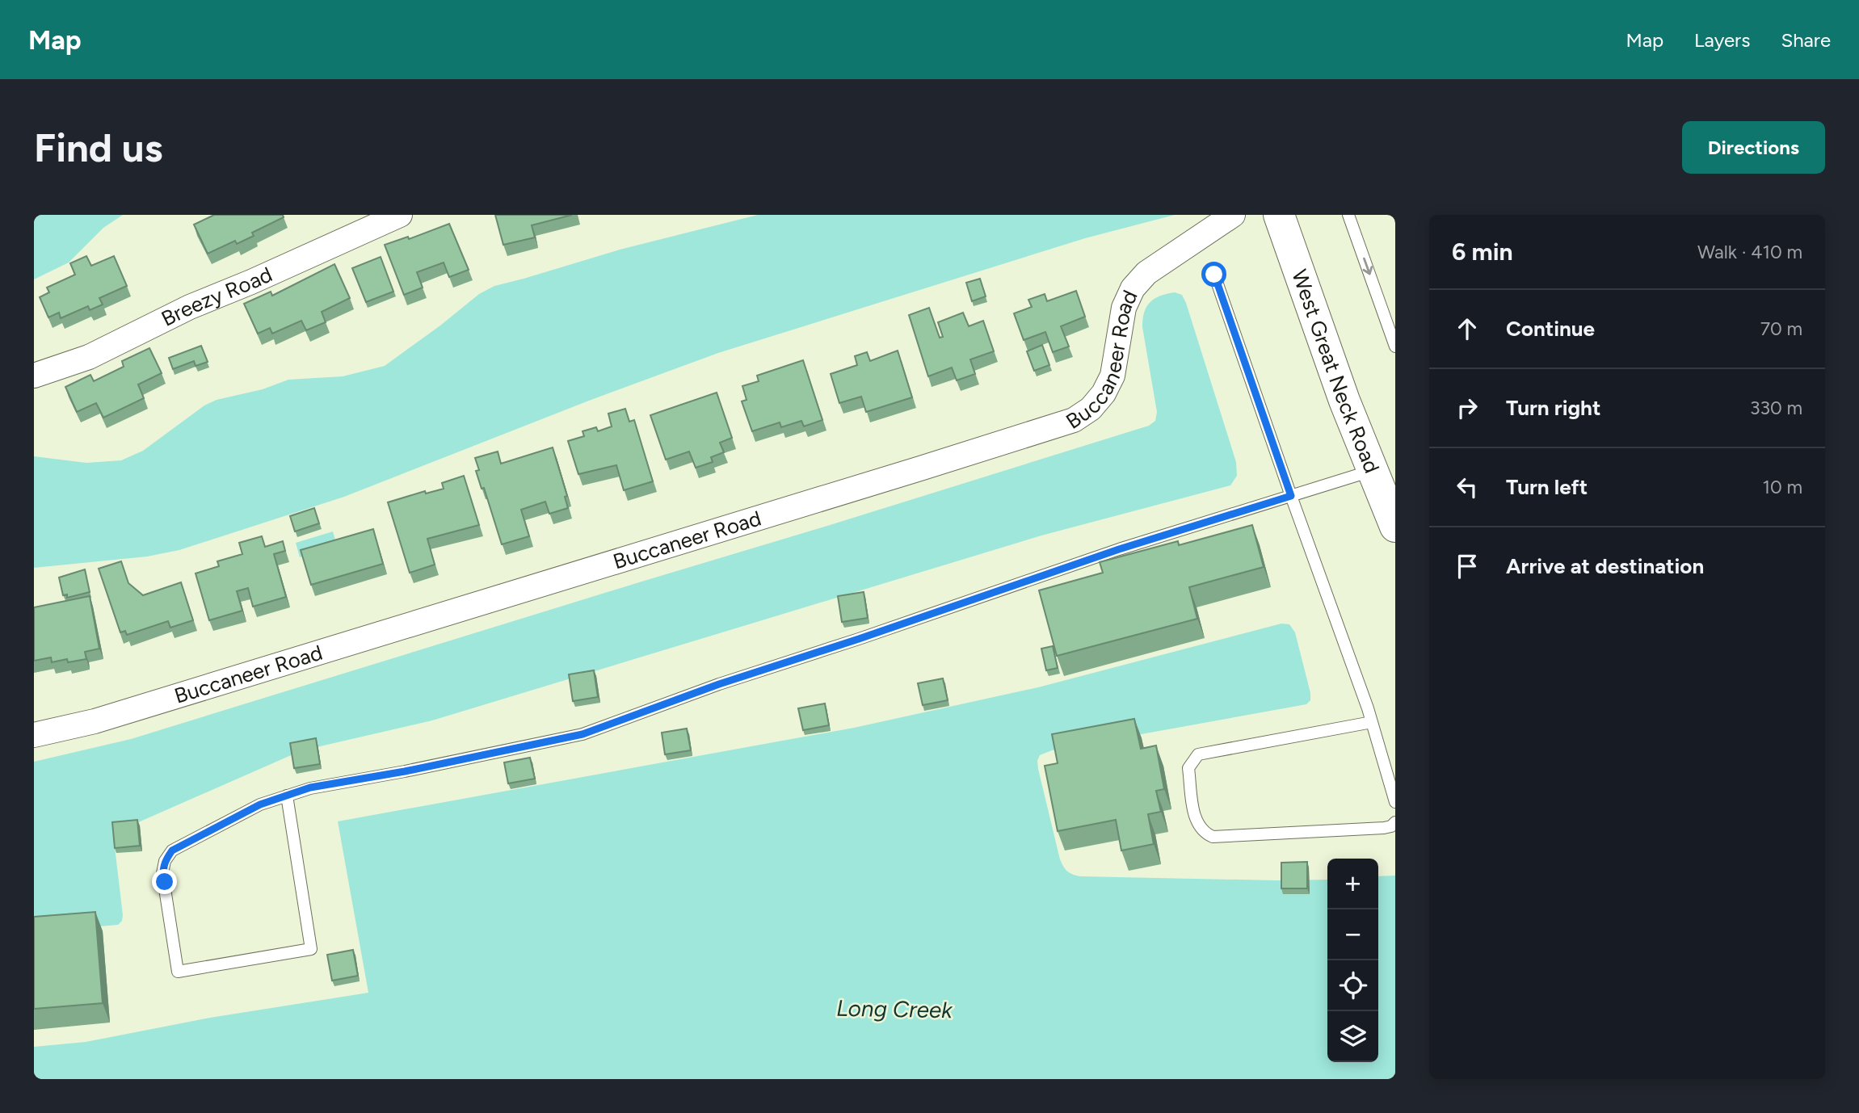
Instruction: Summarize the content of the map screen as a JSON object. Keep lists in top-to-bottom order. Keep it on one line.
{"streets":{"street":["Breezy Road","Buccaneer Road","West Great Neck Road"]},"water":["Long Creek"],"page":{"header":"Map","nav":["Map","Layers","Share"],"buttons":"Directions","title":"Find us","heading":["6 min","Walk · 410 m"],"list":[["Continue","70 m"],["Turn right","330 m"],["Turn left","10 m"],"Arrive at destination"],"map_buttons":["+","−"]}}
